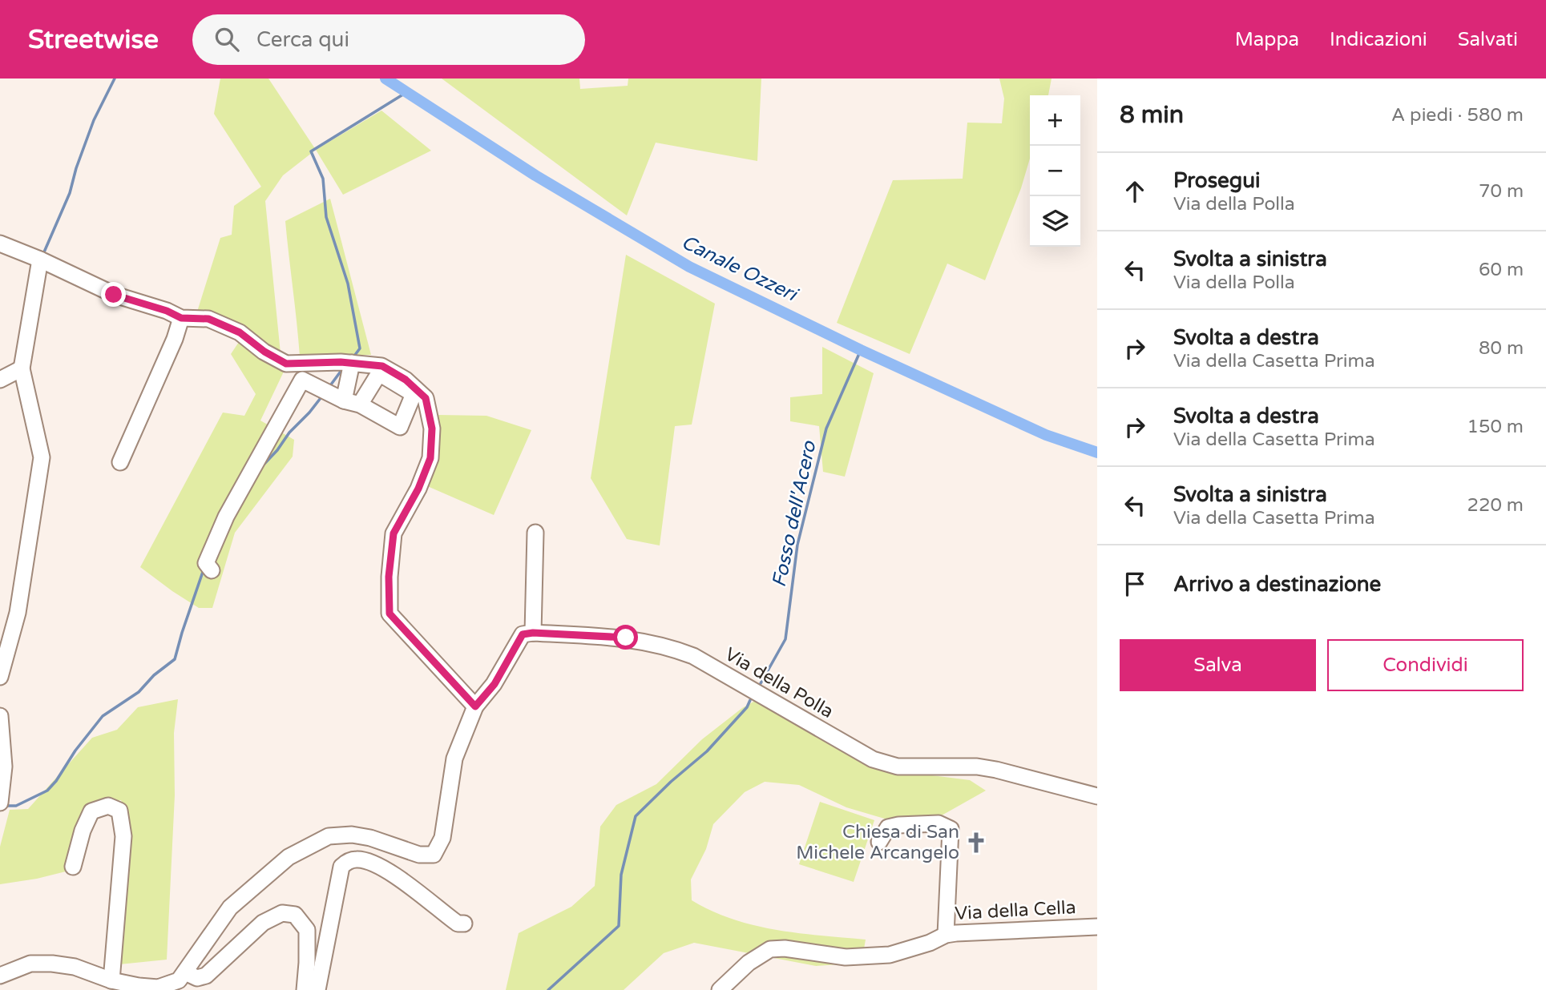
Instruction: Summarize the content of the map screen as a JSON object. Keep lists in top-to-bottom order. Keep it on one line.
{"streets":{"street":["Via della Polla","Via della Cella"]},"water":["Canale Ozzeri","Fosso dell'Acero"],"places":{"church":["Chiesa di San Michele Arcangelo"]},"page":{"header":"Streetwise","search":"Cerca qui","nav":["Mappa","Indicazioni","Salvati"],"heading":["8 min","A piedi · 580 m"],"map_buttons":["+","−"],"list":[["Prosegui","Via della Polla","70 m"],["Svolta a sinistra","Via della Polla","60 m"],["Svolta a destra","Via della Casetta Prima","80 m"],["Svolta a destra","Via della Casetta Prima","150 m"],["Svolta a sinistra","Via della Casetta Prima","220 m"],"Arrivo a destinazione"],"buttons":["Salva","Condividi"]}}
